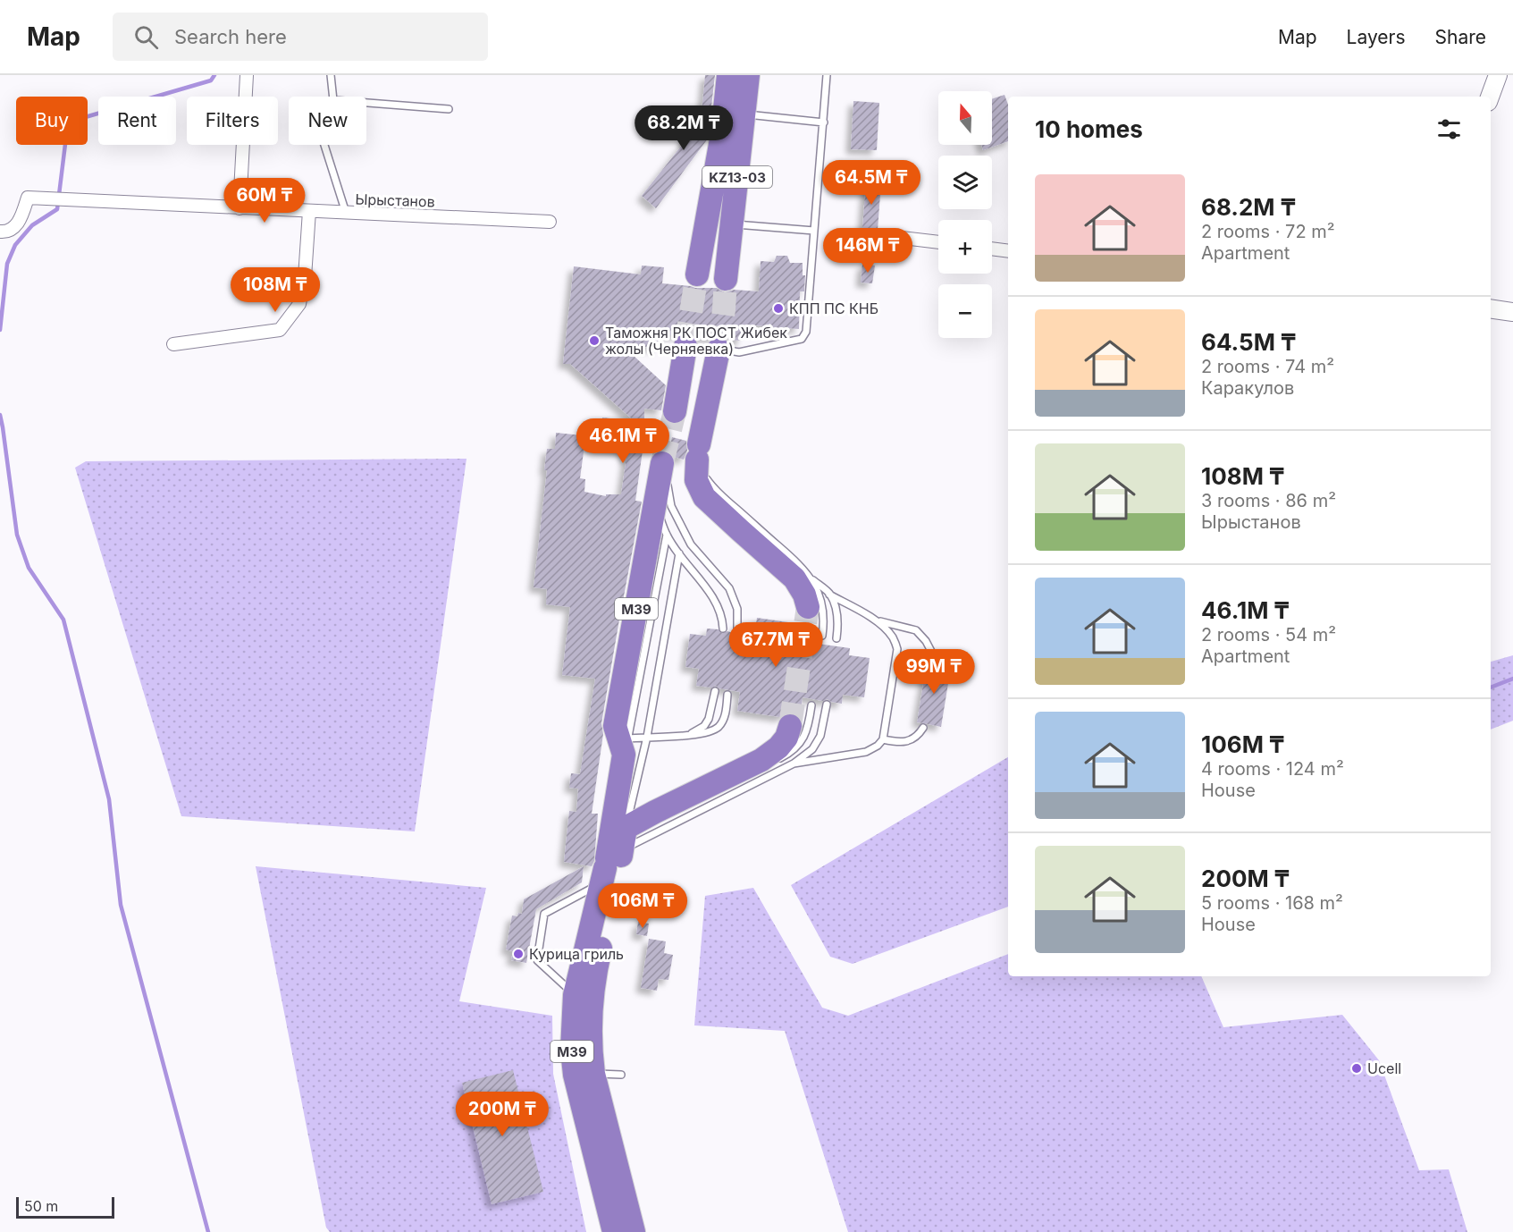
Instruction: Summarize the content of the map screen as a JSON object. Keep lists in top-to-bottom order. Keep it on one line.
{"streets":{"highway":["KZ13-03","M39"],"street":["Ырыстанов"]},"places":["КПП ПС КНБ","Таможня РК ПОСТ Жибек жолы (Черняевка)","Курица гриль","Ucell"],"scale_bar":"50 m","north":"top","page":{"header":"Map","search":"Search here","nav":["Map","Layers","Share"],"map_buttons":["+","−"],"chip":["Buy","Rent","Filters","New"],"heading":"10 homes","price":["68.2M ₸","64.5M ₸","60M ₸","146M ₸","108M ₸","46.1M ₸","67.7M ₸","99M ₸","106M ₸","200M ₸"],"list":[{"name":"68.2M ₸","note":"2 rooms · 72 m² · Apartment"},{"name":"64.5M ₸","note":"2 rooms · 74 m² · Каракулов"},{"name":"108M ₸","note":"3 rooms · 86 m² · Ырыстанов"},{"name":"46.1M ₸","note":"2 rooms · 54 m² · Apartment"},{"name":"106M ₸","note":"4 rooms · 124 m² · House"},{"name":"200M ₸","note":"5 rooms · 168 m² · House"}],"scale":"50 m"}}
